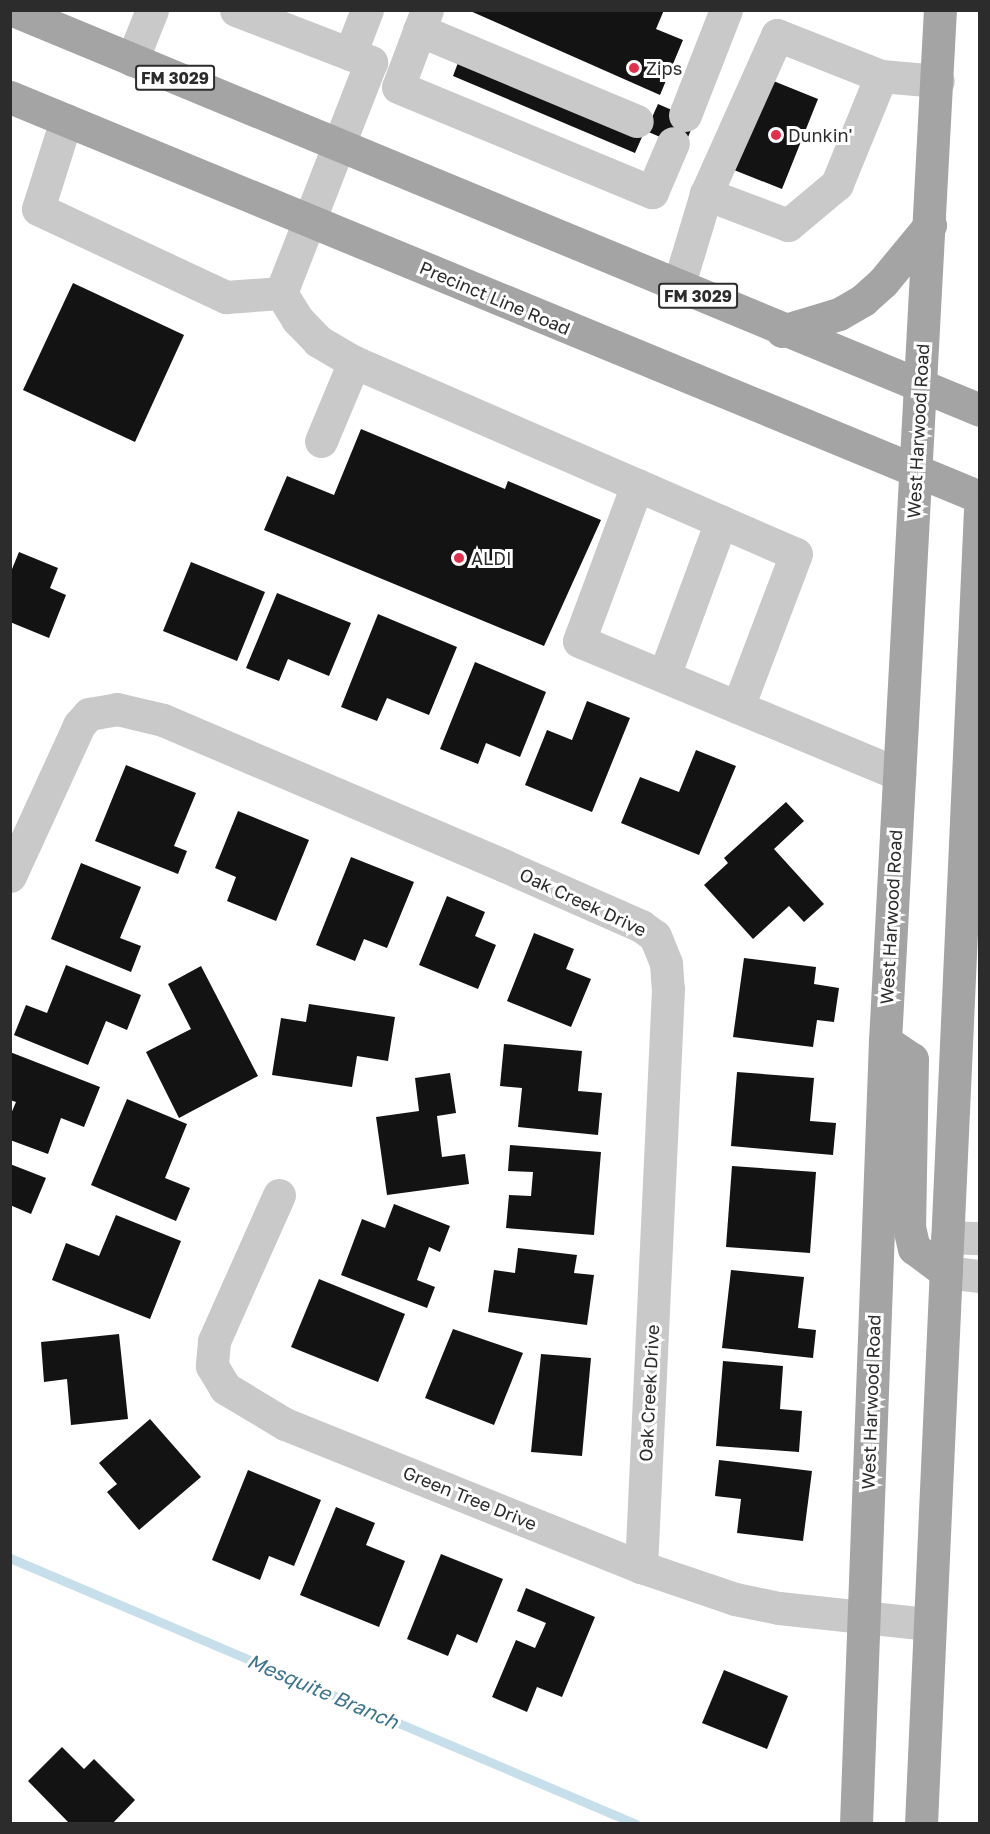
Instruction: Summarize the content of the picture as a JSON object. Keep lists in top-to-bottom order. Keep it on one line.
{"streets":{"main road":["FM 3029","Precinct Line Road","West Harwood Road"],"street":["Oak Creek Drive","Green Tree Drive"]},"crossings":[["FM 3029","West Harwood Road"],["Precinct Line Road","West Harwood Road"],["West Harwood Road","Green Tree Drive"],["Oak Creek Drive","Green Tree Drive"]],"water":["Mesquite Branch"],"places":["Zips","Dunkin'","ALDI"]}
